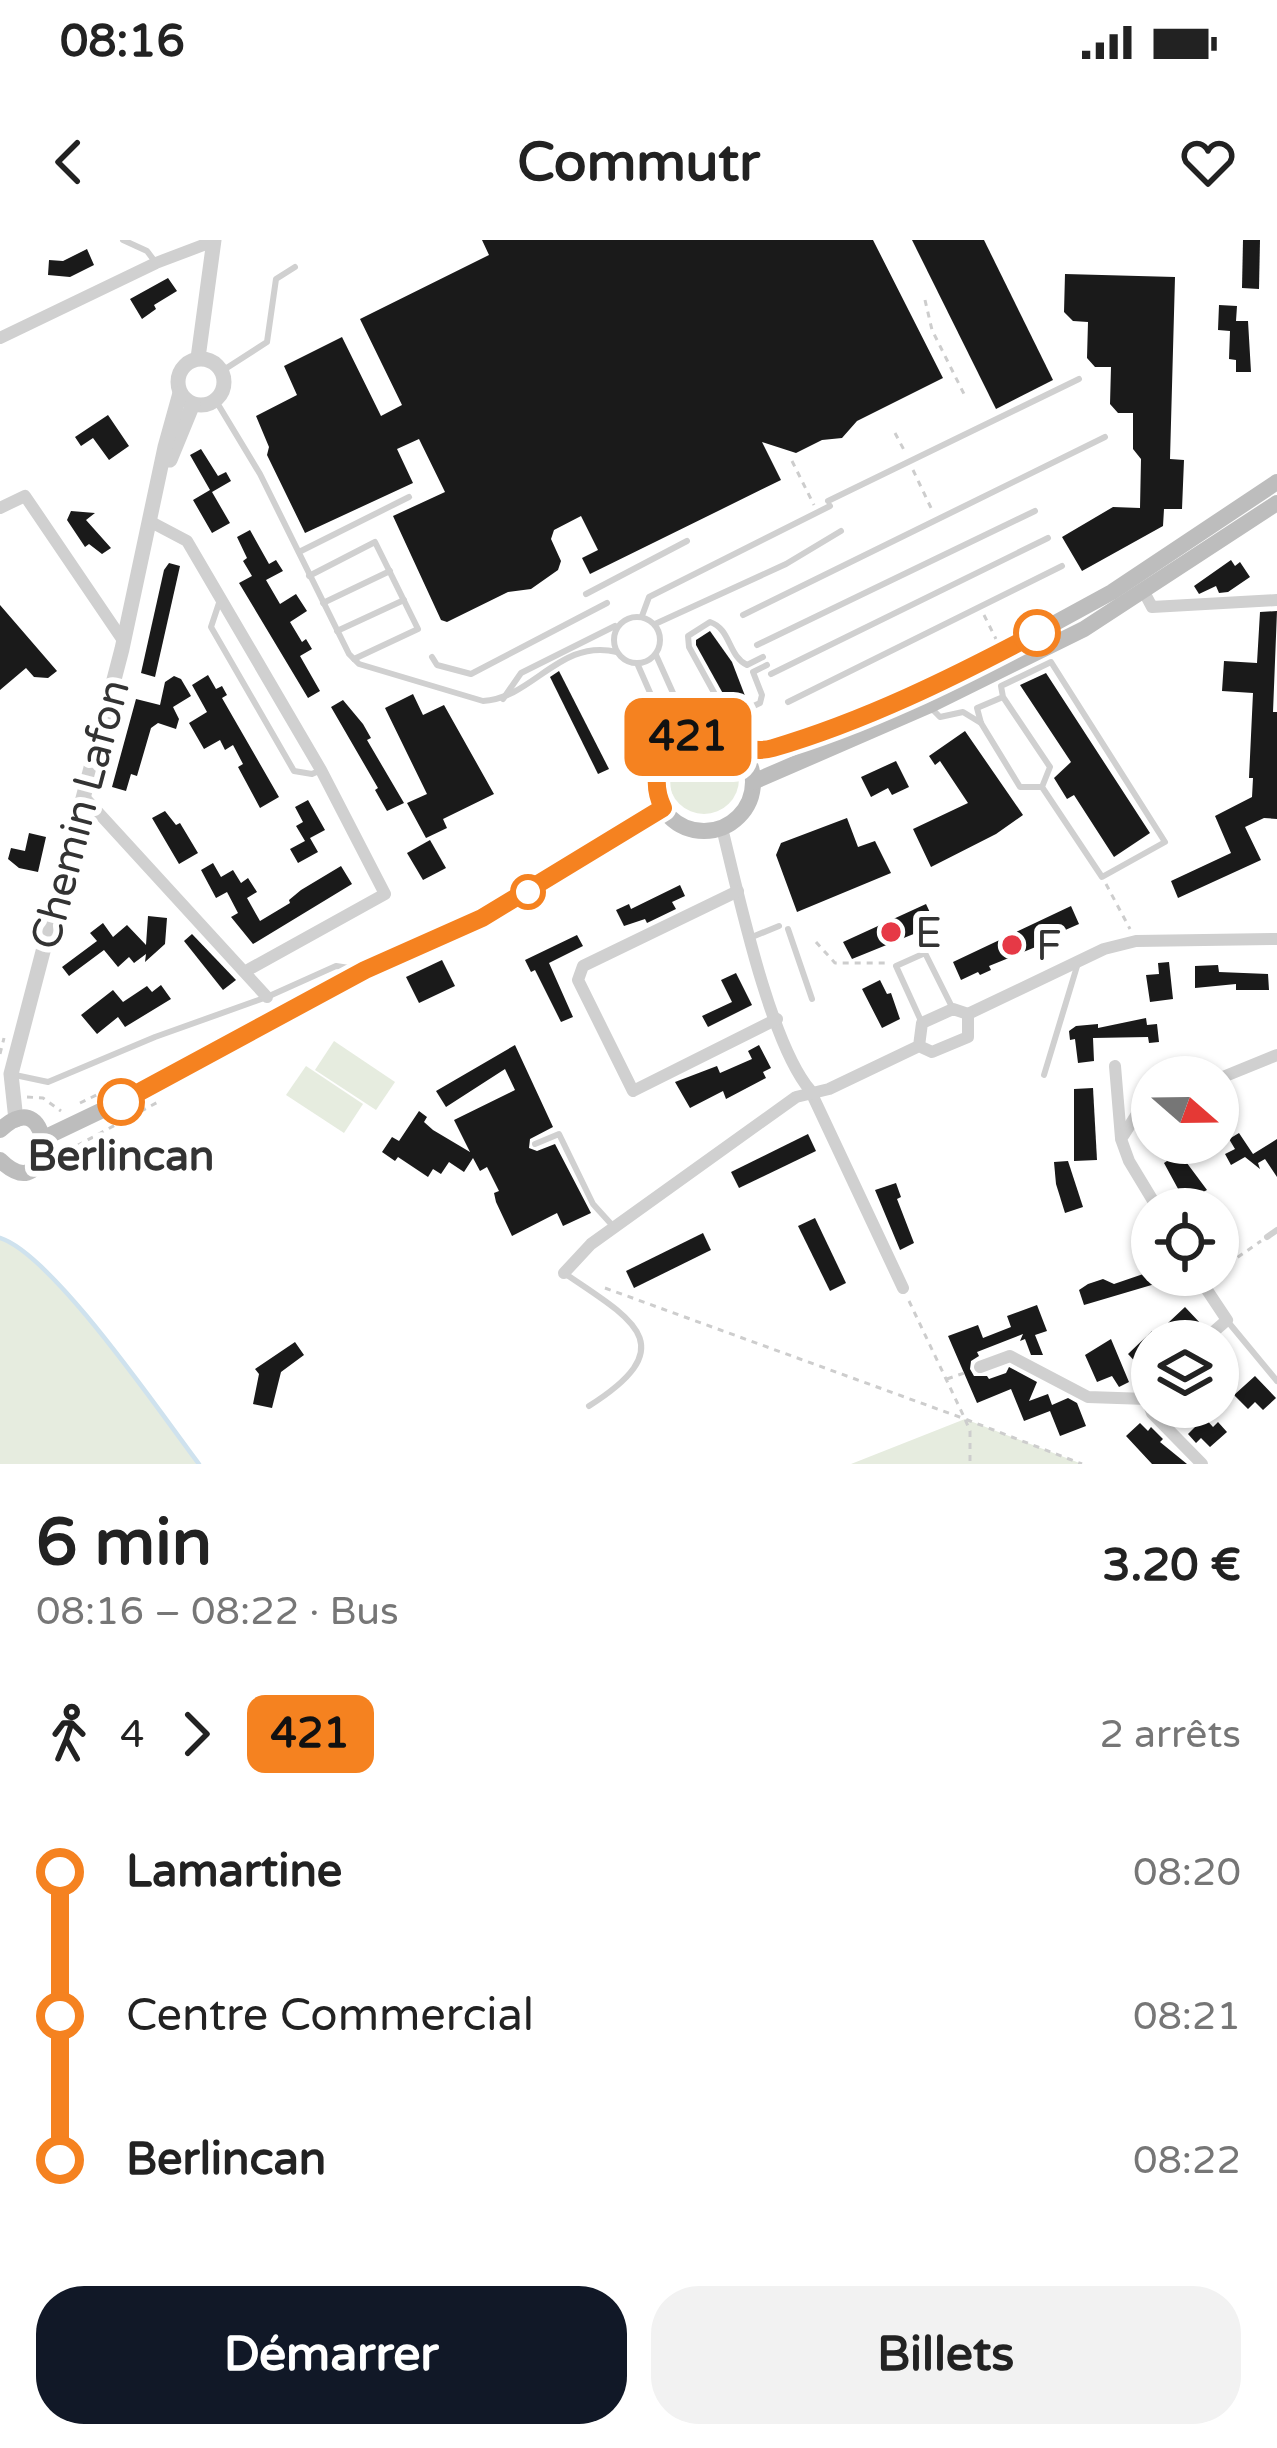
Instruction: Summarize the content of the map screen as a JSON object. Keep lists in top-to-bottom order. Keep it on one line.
{"streets":{"street":["Chemin Lafon"]},"places":["E","F","Berlincan"],"lines":["bus line 421"],"north":"right","page":{"status":"08:16","header":"Commutr","on_map":"421","heading":["6 min","08:16 – 08:22 · Bus","3.20 €"],"legs":["4","421","2 arrêts"],"list":[{"name":"Lamartine","value":"08:20"},{"name":"Centre Commercial","value":"08:21"},{"name":"Berlincan","value":"08:22"}],"buttons":["Démarrer","Billets"]}}
